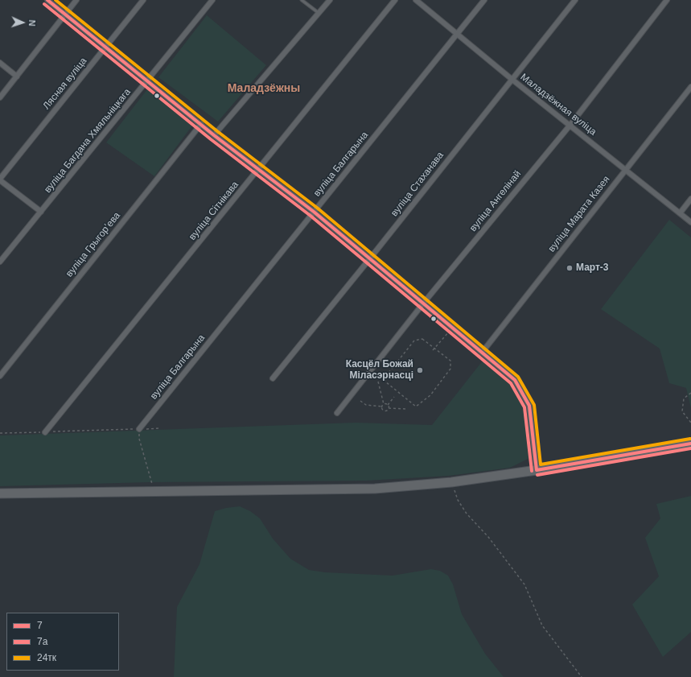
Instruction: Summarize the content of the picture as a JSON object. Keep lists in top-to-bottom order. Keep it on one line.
{"streets":{"street":["Лясная вуліца","Маладзёжная вуліца","вуліца Багдана Хмяльніцкага","вуліца Балгарына","вуліца Стаханава","вуліца Ангелінай","вуліца Сітнікава","вуліца Марата Казея","вуліца Грыгорʼева"]},"crossings":[["Маладзёжная вуліца","вуліца Балгарына"],["Маладзёжная вуліца","вуліца Стаханава"],["Маладзёжная вуліца","вуліца Ангелінай"],["Маладзёжная вуліца","вуліца Марата Казея"]],"districts":["Маладзёжны"],"places":["Март-3","Касцёл Божай Міласэрнасці"],"lines":["transit line 7","transit line 24тк","transit line 7а"],"legend":["7","7а","24тк"],"north":"right"}
